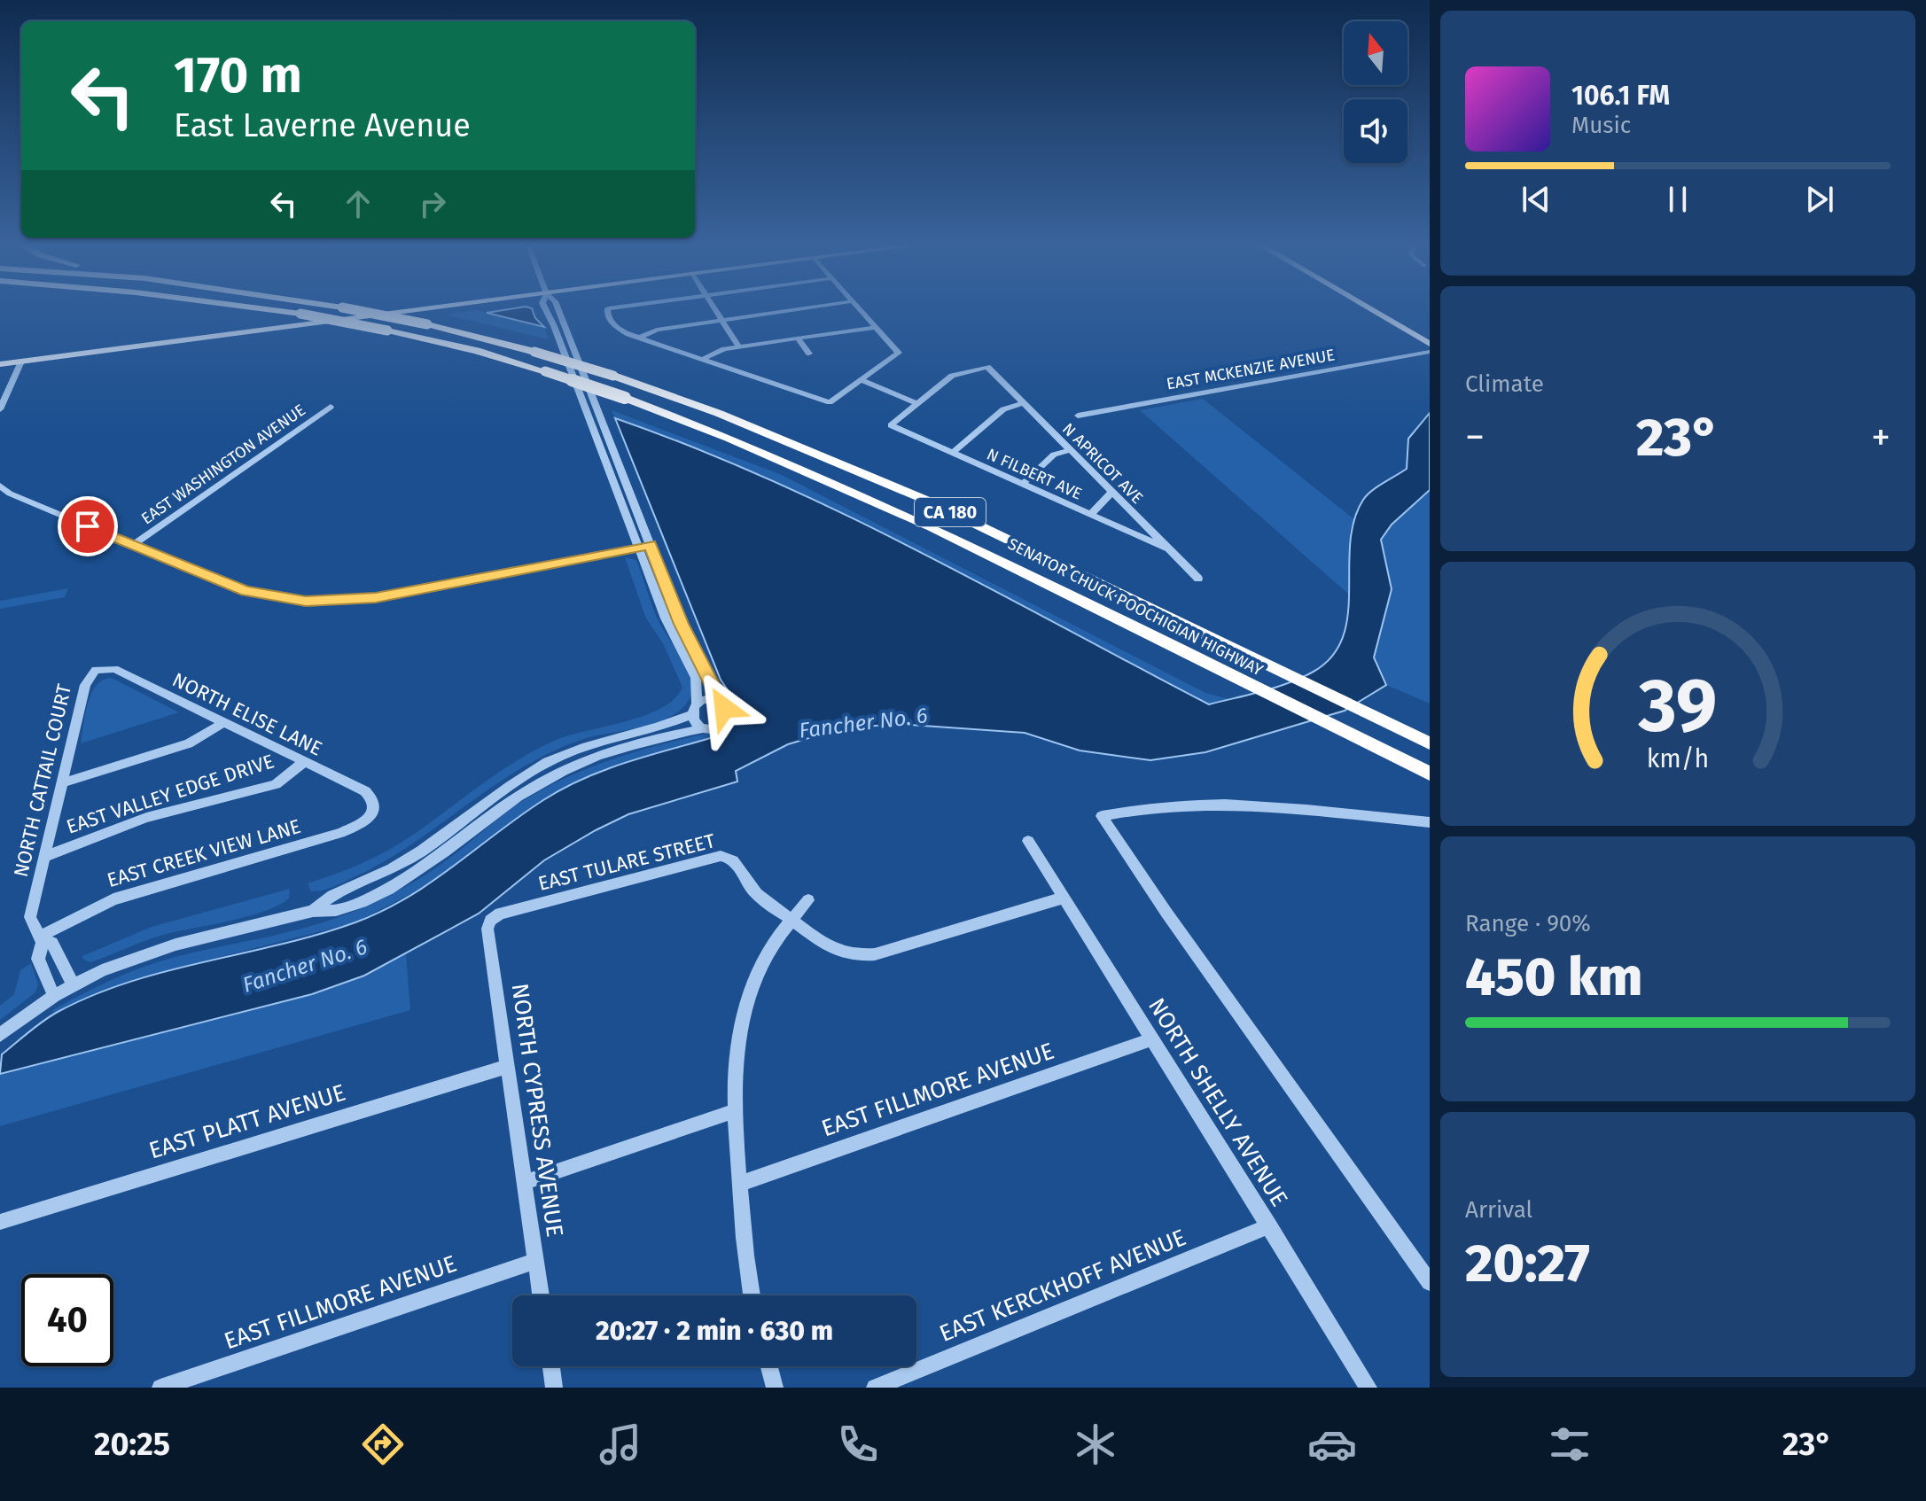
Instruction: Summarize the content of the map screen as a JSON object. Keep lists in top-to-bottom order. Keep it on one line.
{"streets":{"highway":["CA 180","SENATOR CHUCK POOCHIGIAN HIGHWAY"],"street":["EAST MCKENZIE AVENUE","N APRICOT AVE","EAST WASHINGTON AVENUE","N FILBERT AVE","NORTH ELISE LANE","NORTH CATTAIL COURT","EAST VALLEY EDGE DRIVE","EAST CREEK VIEW LANE","EAST TULARE STREET","EAST FILLMORE AVENUE","NORTH SHELLY AVENUE","NORTH CYPRESS AVENUE","EAST PLATT AVENUE","EAST KERCKHOFF AVENUE"]},"crossings":[["N APRICOT AVE","N FILBERT AVE"],["NORTH ELISE LANE","NORTH CATTAIL COURT"],["NORTH ELISE LANE","EAST VALLEY EDGE DRIVE"],["NORTH ELISE LANE","EAST CREEK VIEW LANE"],["NORTH CATTAIL COURT","EAST VALLEY EDGE DRIVE"],["NORTH CATTAIL COURT","EAST CREEK VIEW LANE"],["EAST TULARE STREET","NORTH CYPRESS AVENUE"],["EAST FILLMORE AVENUE","NORTH SHELLY AVENUE"],["EAST FILLMORE AVENUE","NORTH CYPRESS AVENUE"],["NORTH SHELLY AVENUE","EAST KERCKHOFF AVENUE"],["NORTH CYPRESS AVENUE","EAST PLATT AVENUE"]],"water":["Fancher No. 6"],"north":"top","page":{"turn":["170 m","East Laverne Avenue"],"song":["106.1 FM","Music"],"tile":["Climate",["Range · 90%","450 km"],["Arrival","20:27"]],"heat":["−","23°","+"],"limit":"40","trip":"20:27 · 2 min · 630 m","tabs":["20:25","23°"],"gauge":["39","km/h"]}}
